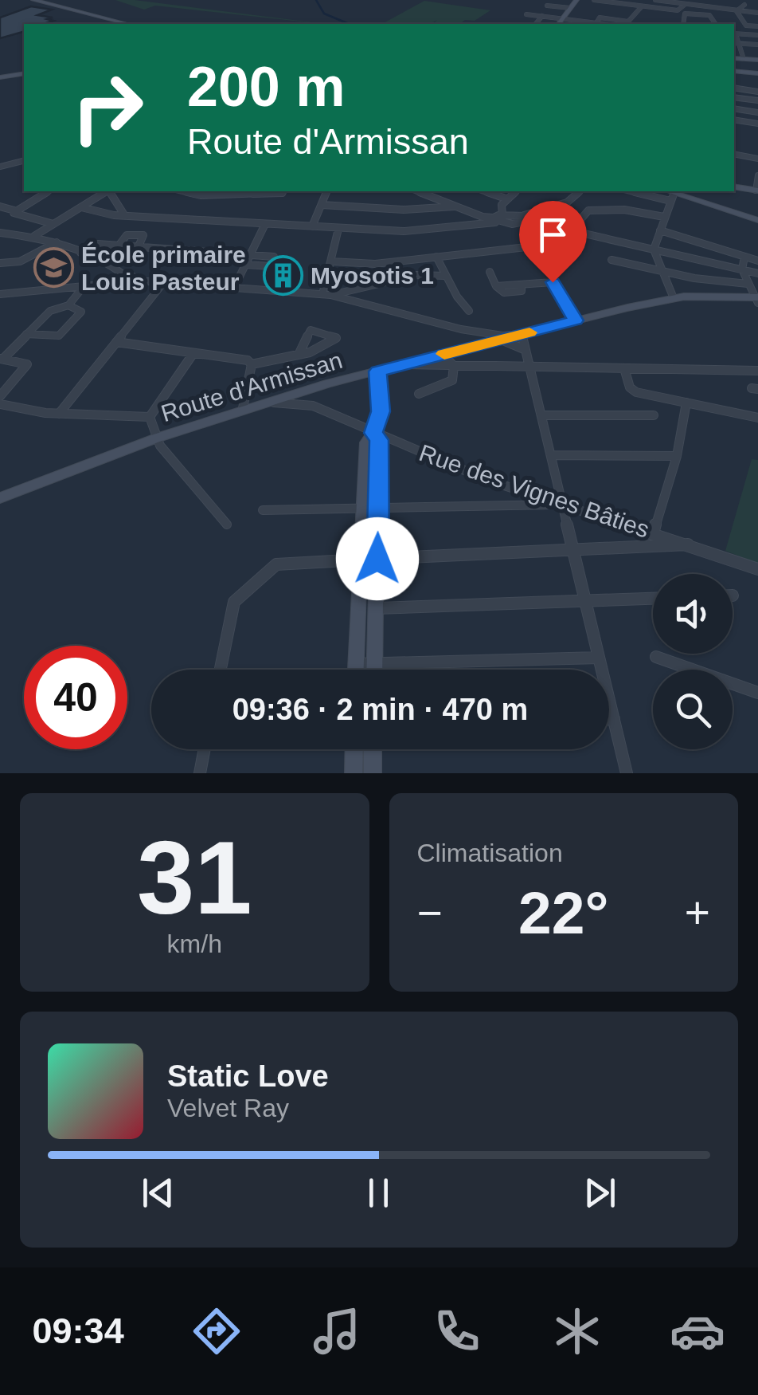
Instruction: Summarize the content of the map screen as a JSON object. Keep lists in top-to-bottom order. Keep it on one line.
{"streets":{"street":["Route d'Armissan","Rue des Vignes Bâties"]},"crossings":[["Route d'Armissan","Rue des Vignes Bâties"]],"places":{"school or university":["École primaire Louis Pasteur"],"building":["Myosotis 1"]},"page":{"turn":["200 m","Route d'Armissan"],"limit":"40","trip":"09:36 · 2 min · 470 m","tile":[["31","km/h"],"Climatisation"],"heat":["−","22°","+"],"song":["Static Love","Velvet Ray"],"tabs":"09:34"}}
